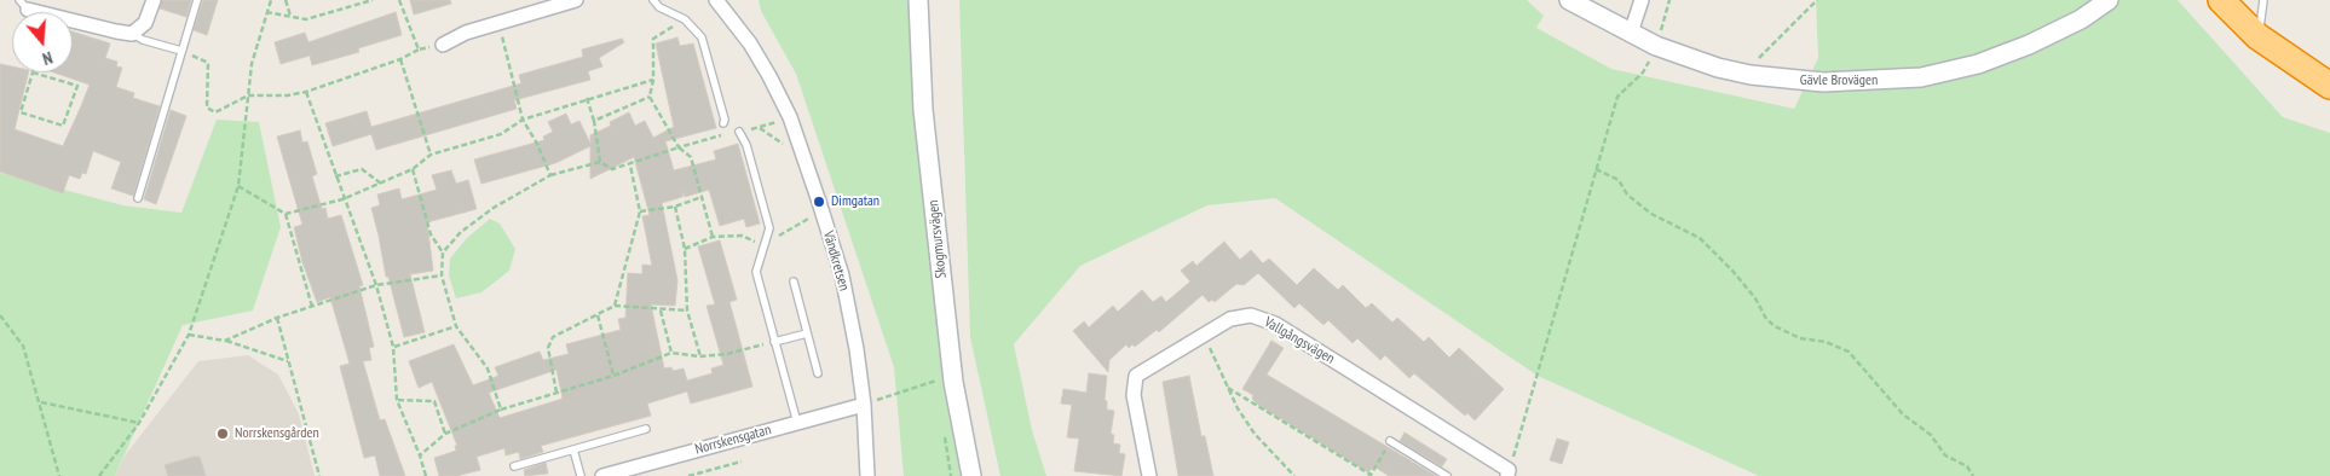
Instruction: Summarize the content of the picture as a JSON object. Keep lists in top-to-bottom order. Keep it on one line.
{"streets":{"street":["Gävle Brovägen","Skogmursvägen","Vändkretsen","Vallgångsvägen","Norrskensgatan"]},"crossings":[["Vändkretsen","Norrskensgatan"]],"places":["Dimgatan","Norrskensgården"],"north":"bottom"}
